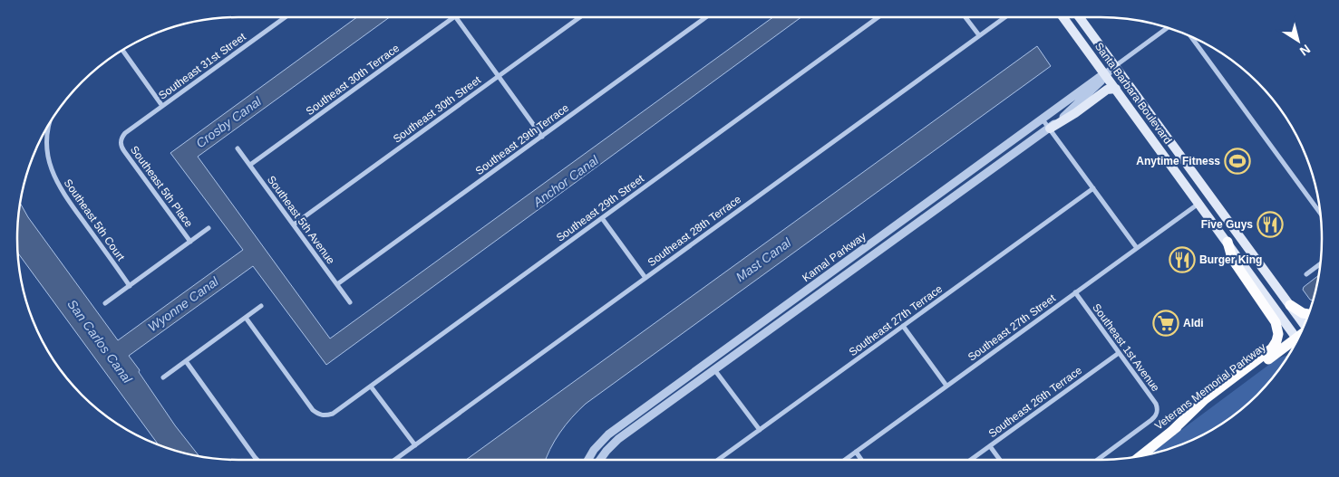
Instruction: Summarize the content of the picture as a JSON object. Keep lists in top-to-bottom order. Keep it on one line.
{"streets":{"highway":["Veterans Memorial Parkway"],"main road":["Santa Barbara Boulevard"],"street":["Southeast 31st Street","Southeast 30th Terrace","Southeast 30th Street","Southeast 29th Terrace","Southeast 5th Place","Southeast 29th Street","Southeast 5th Court","Southeast 5th Avenue","Southeast 28th Terrace","Kamal Parkway","Southeast 27th Terrace","Southeast 27th Street","Southeast 1st Avenue","Southeast 26th Terrace"]},"crossings":[["Southeast 31st Street","Southeast 5th Place"],["Southeast 30th Terrace","Southeast 5th Avenue"],["Santa Barbara Boulevard","Kamal Parkway"],["Santa Barbara Boulevard","Southeast 27th Street"],["Southeast 30th Street","Southeast 5th Avenue"],["Southeast 29th Terrace","Southeast 5th Avenue"],["Southeast 27th Street","Southeast 1st Avenue"],["Southeast 1st Avenue","Southeast 26th Terrace"]],"water":["Crosby Canal","Anchor Canal","Mast Canal","Wyonne Canal","San Carlos Canal"],"places":{"sports":["Anytime Fitness"],"restaurant":["Five Guys","Burger King"],"supermarket":["Aldi"]},"north":"bottom right"}
